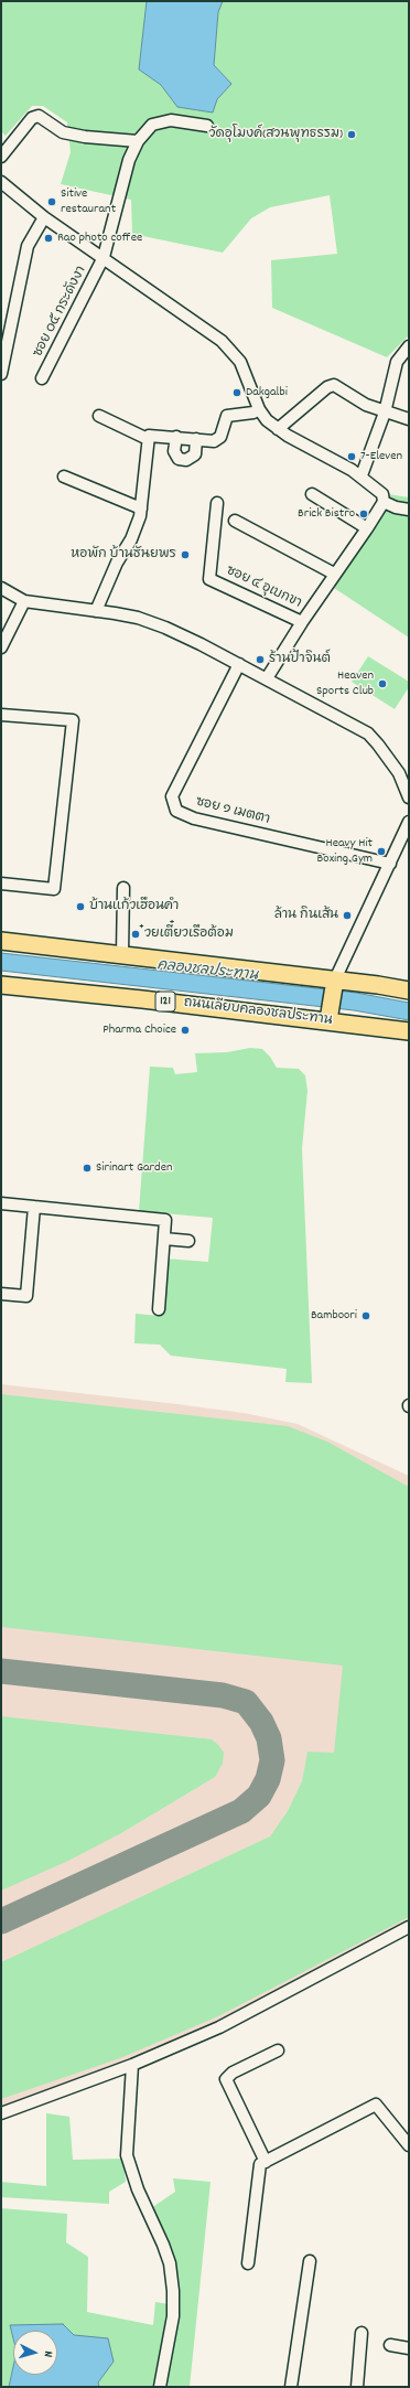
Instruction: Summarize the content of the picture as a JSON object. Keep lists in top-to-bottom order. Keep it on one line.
{"streets":{"main road":["121","ถนนเลียบคลองชลประทาน"],"street":["ซอย ๐๕ กระดังงา","ซอย ๔ อุเบกขา","ซอย ๑ เมตตา"]},"water":["คลองชลประทาน"],"places":["วัดอุโมงค์(สวนพุทธรรม)","Sitive restaurant","Rao photo coffee","Dakgalbi","7-Eleven","Brick Bistro","หอพัก บ้านธันยพร","ร้านป้าจินต์","Heaven Sports Club","Heavy Hit Boxing Gym","บ้านแก้วเฮือนคำ","ล้าน กินเส้น","๋วยเตี๋ยวเรือต้อม","Pharma Choice","Sirinart Garden","Bamboori"],"north":"right"}
